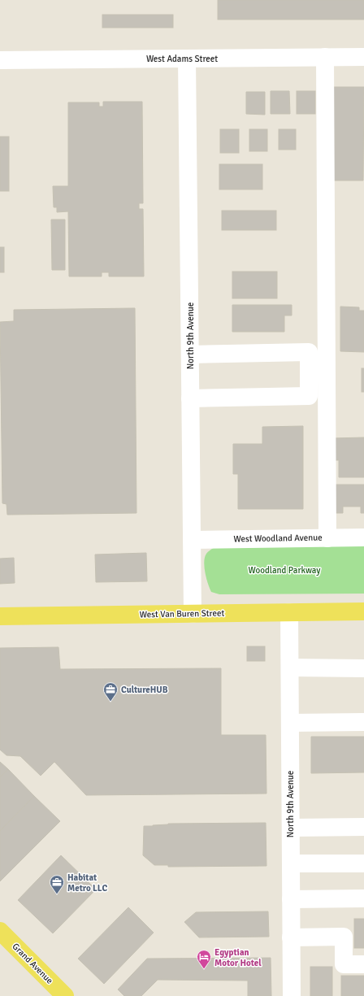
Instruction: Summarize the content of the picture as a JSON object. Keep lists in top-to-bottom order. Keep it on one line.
{"streets":{"main road":["West Van Buren Street","Grand Avenue"],"street":["West Adams Street","North 9th Avenue","West Woodland Avenue"]},"crossings":[["West Adams Street","North 9th Avenue"],["North 9th Avenue","West Woodland Avenue"],["North 9th Avenue","West Van Buren Street"]],"parks":["Woodland Parkway"],"places":{"office":["CultureHUB","Habitat Metro LLC"],"hotel":["Egyptian Motor Hotel"]}}
